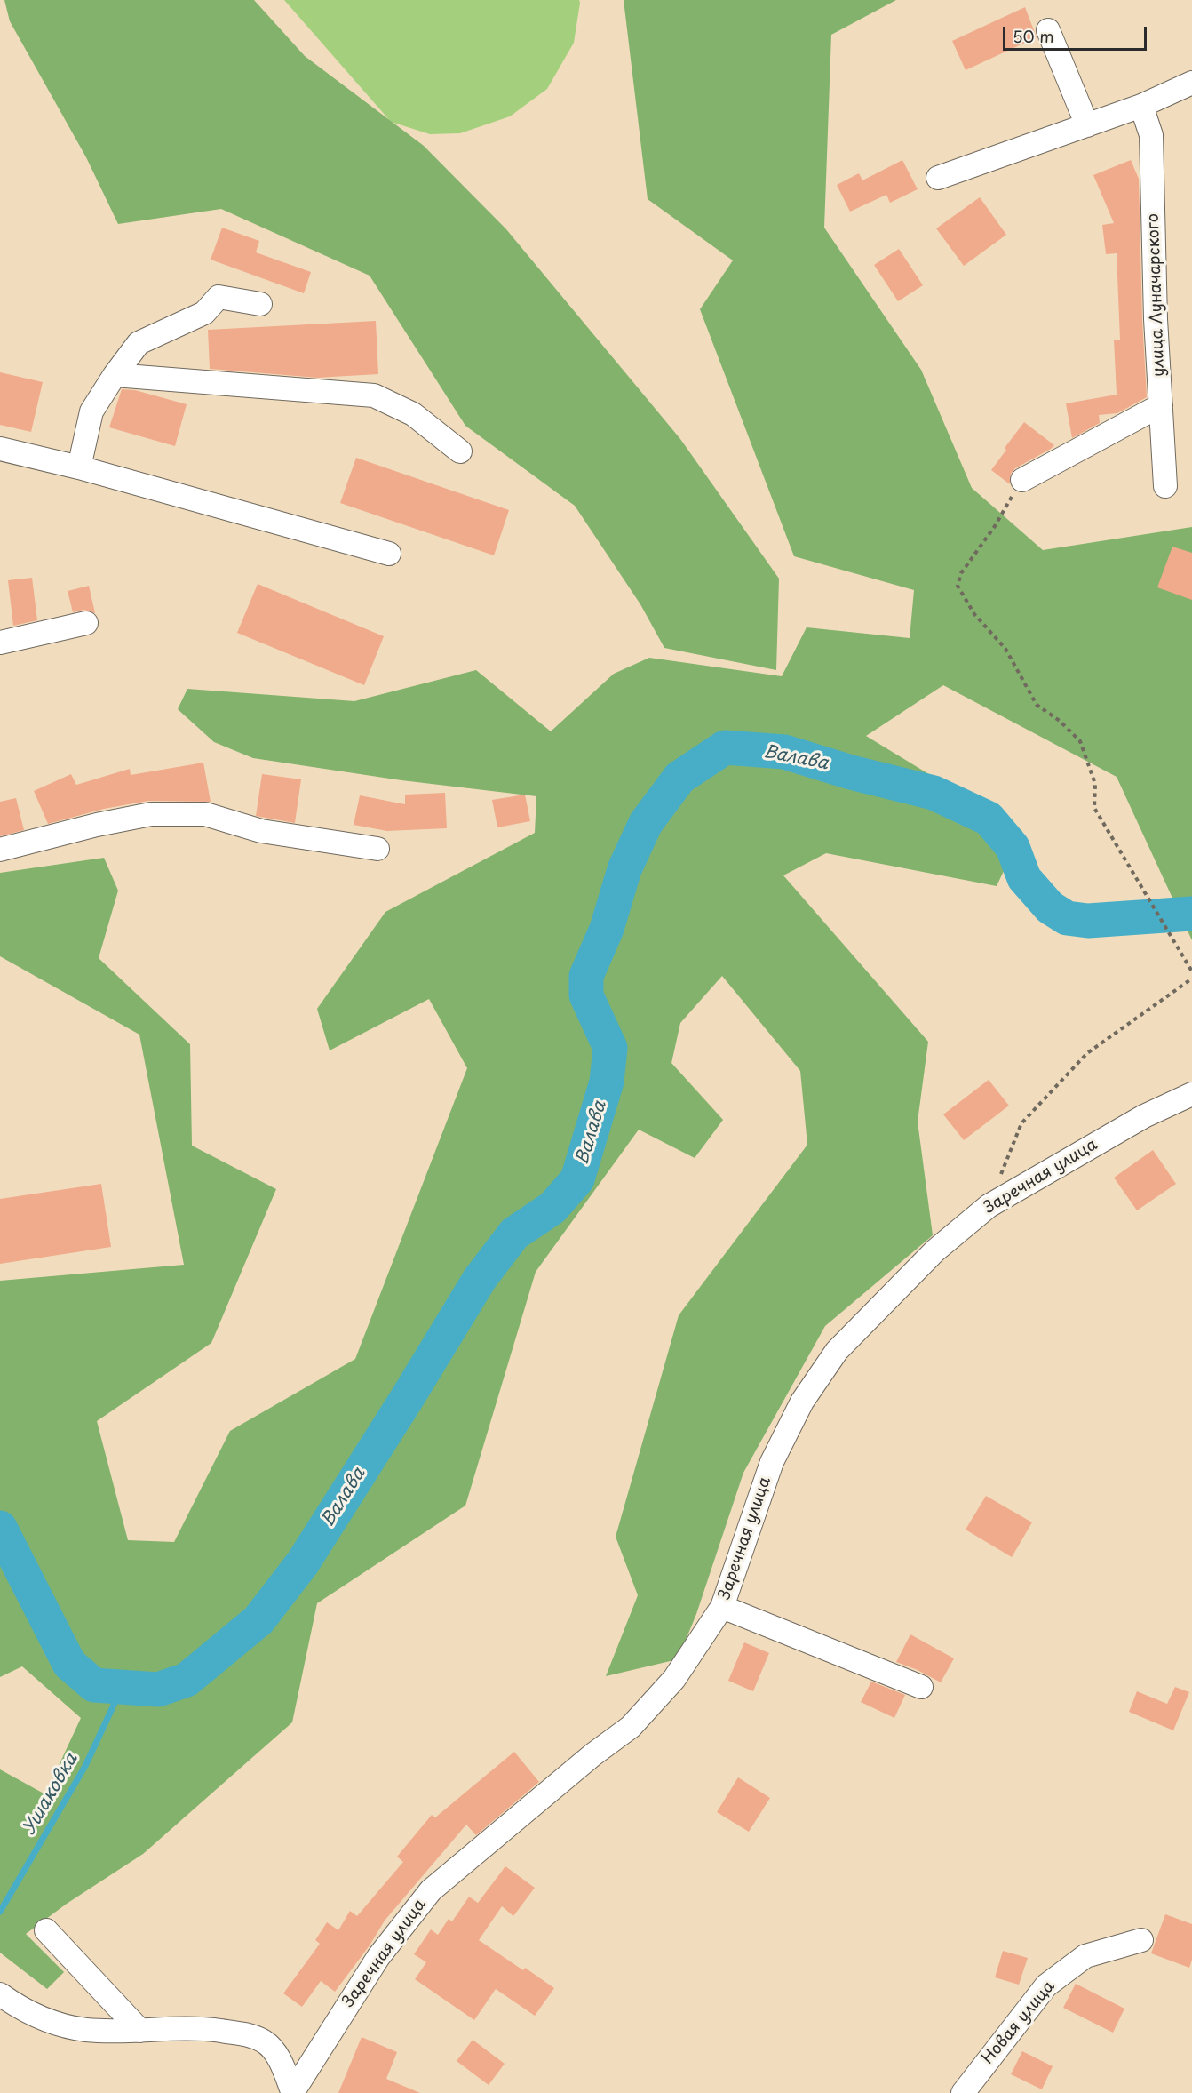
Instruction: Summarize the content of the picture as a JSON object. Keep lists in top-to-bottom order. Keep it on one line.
{"streets":{"street":["улица Луначарского","Заречная улица","Новая улица"]},"water":["Валава","Ушаковка"],"scale_bar":"50 m"}
